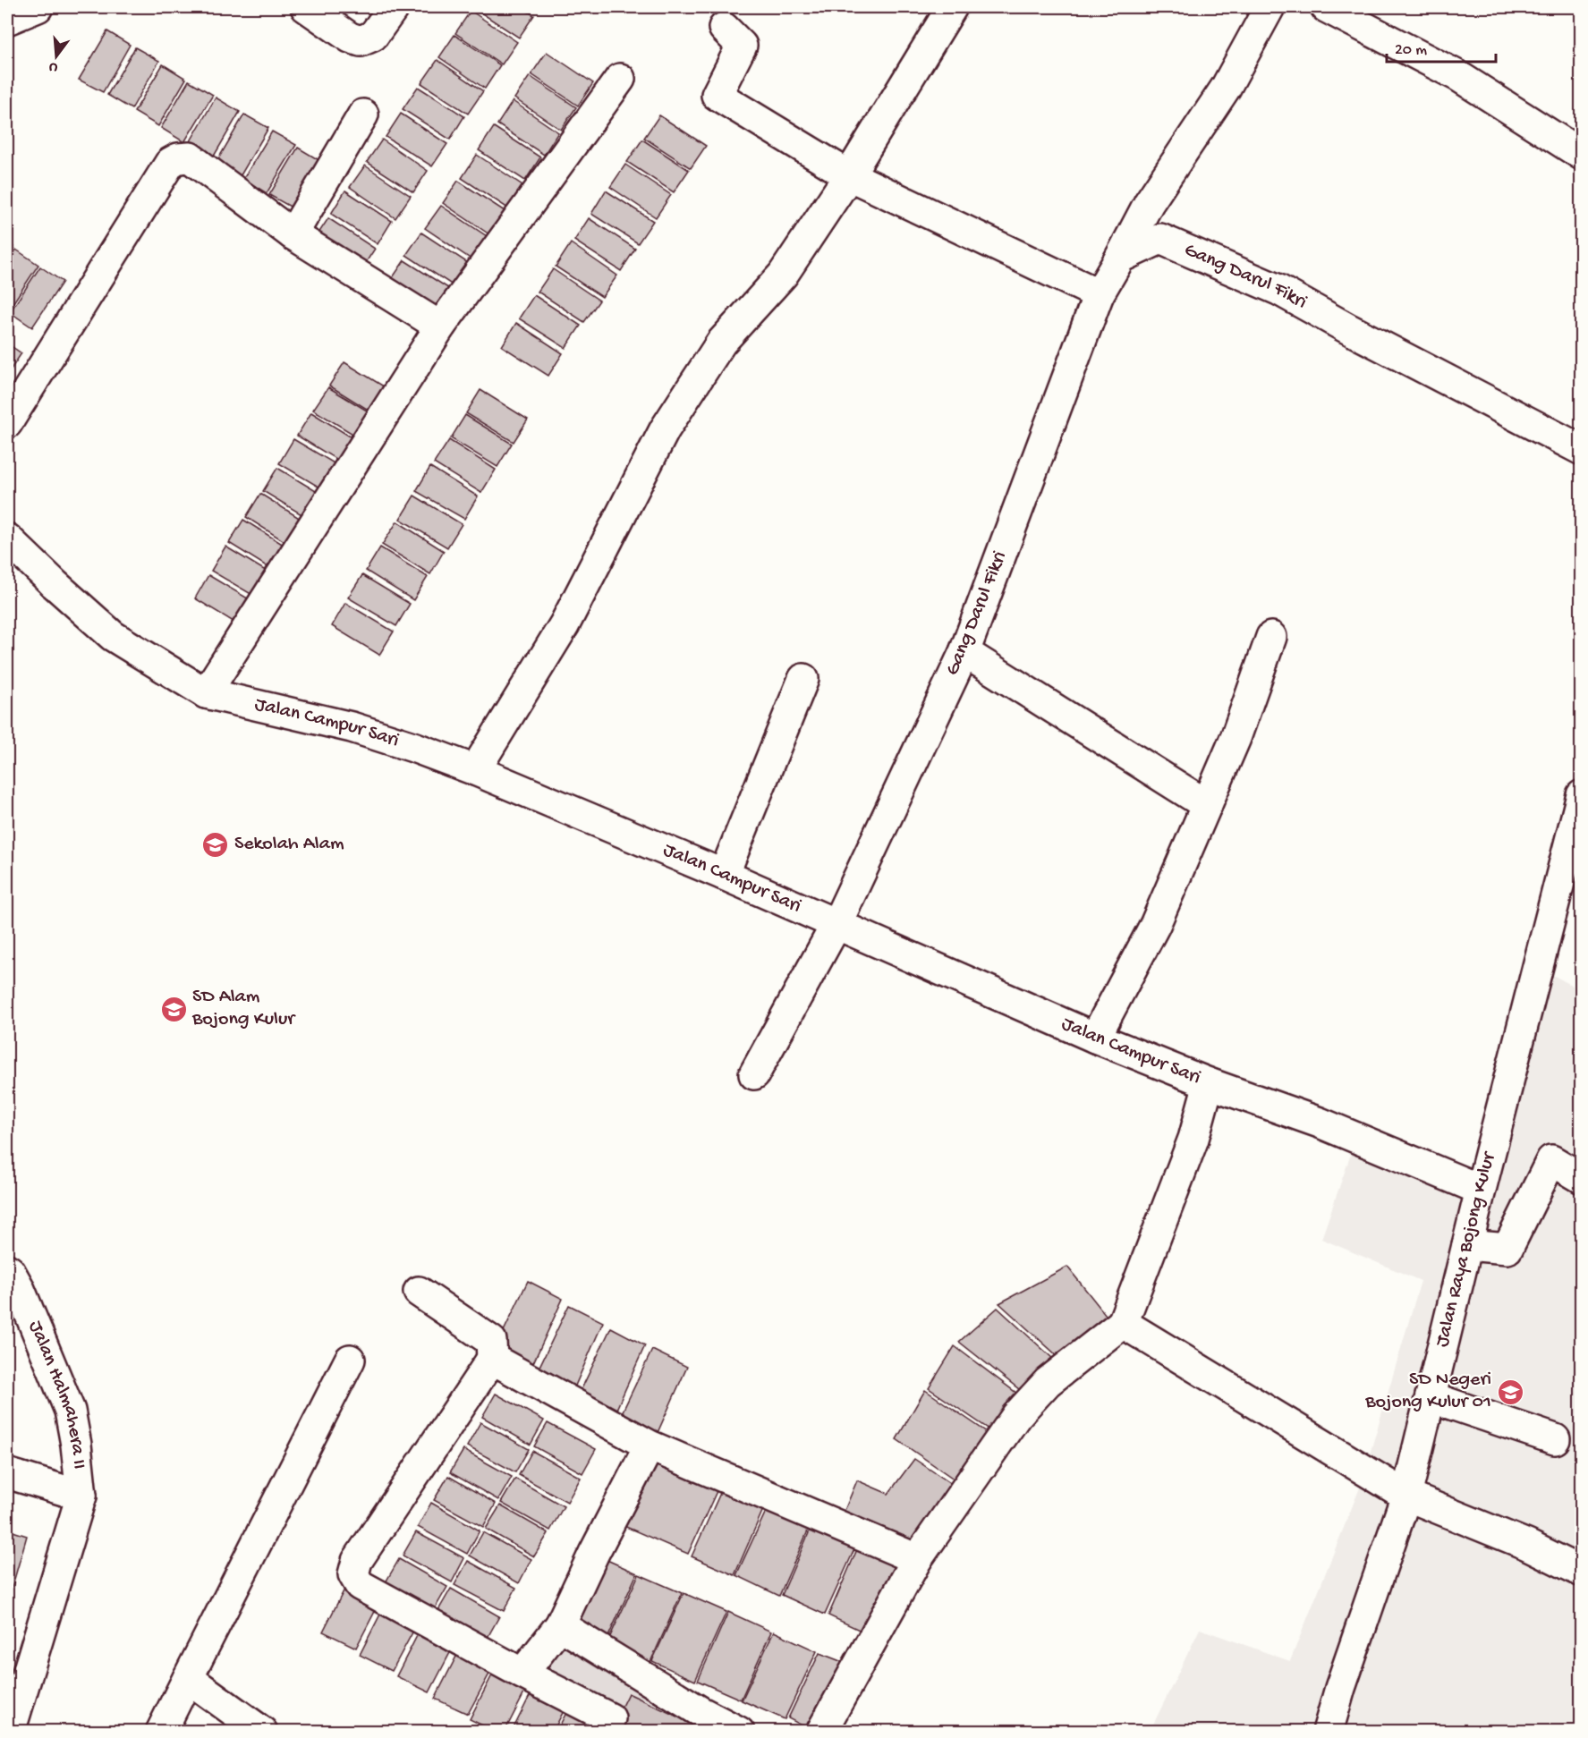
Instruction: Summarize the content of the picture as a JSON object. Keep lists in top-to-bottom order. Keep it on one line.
{"streets":{"street":["Gang Darul Fikri","Jalan Campur Sari","Jalan Raya Bojong Kulur","Jalan Halmahera II"]},"crossings":[["Gang Darul Fikri","Jalan Campur Sari"],["Jalan Campur Sari","Jalan Raya Bojong Kulur"]],"places":{"school or university":["Sekolah Alam","SD Alam Bojong Kulur","SD Negeri Bojong Kulur 01"]},"scale_bar":"20 m","north":"bottom"}
